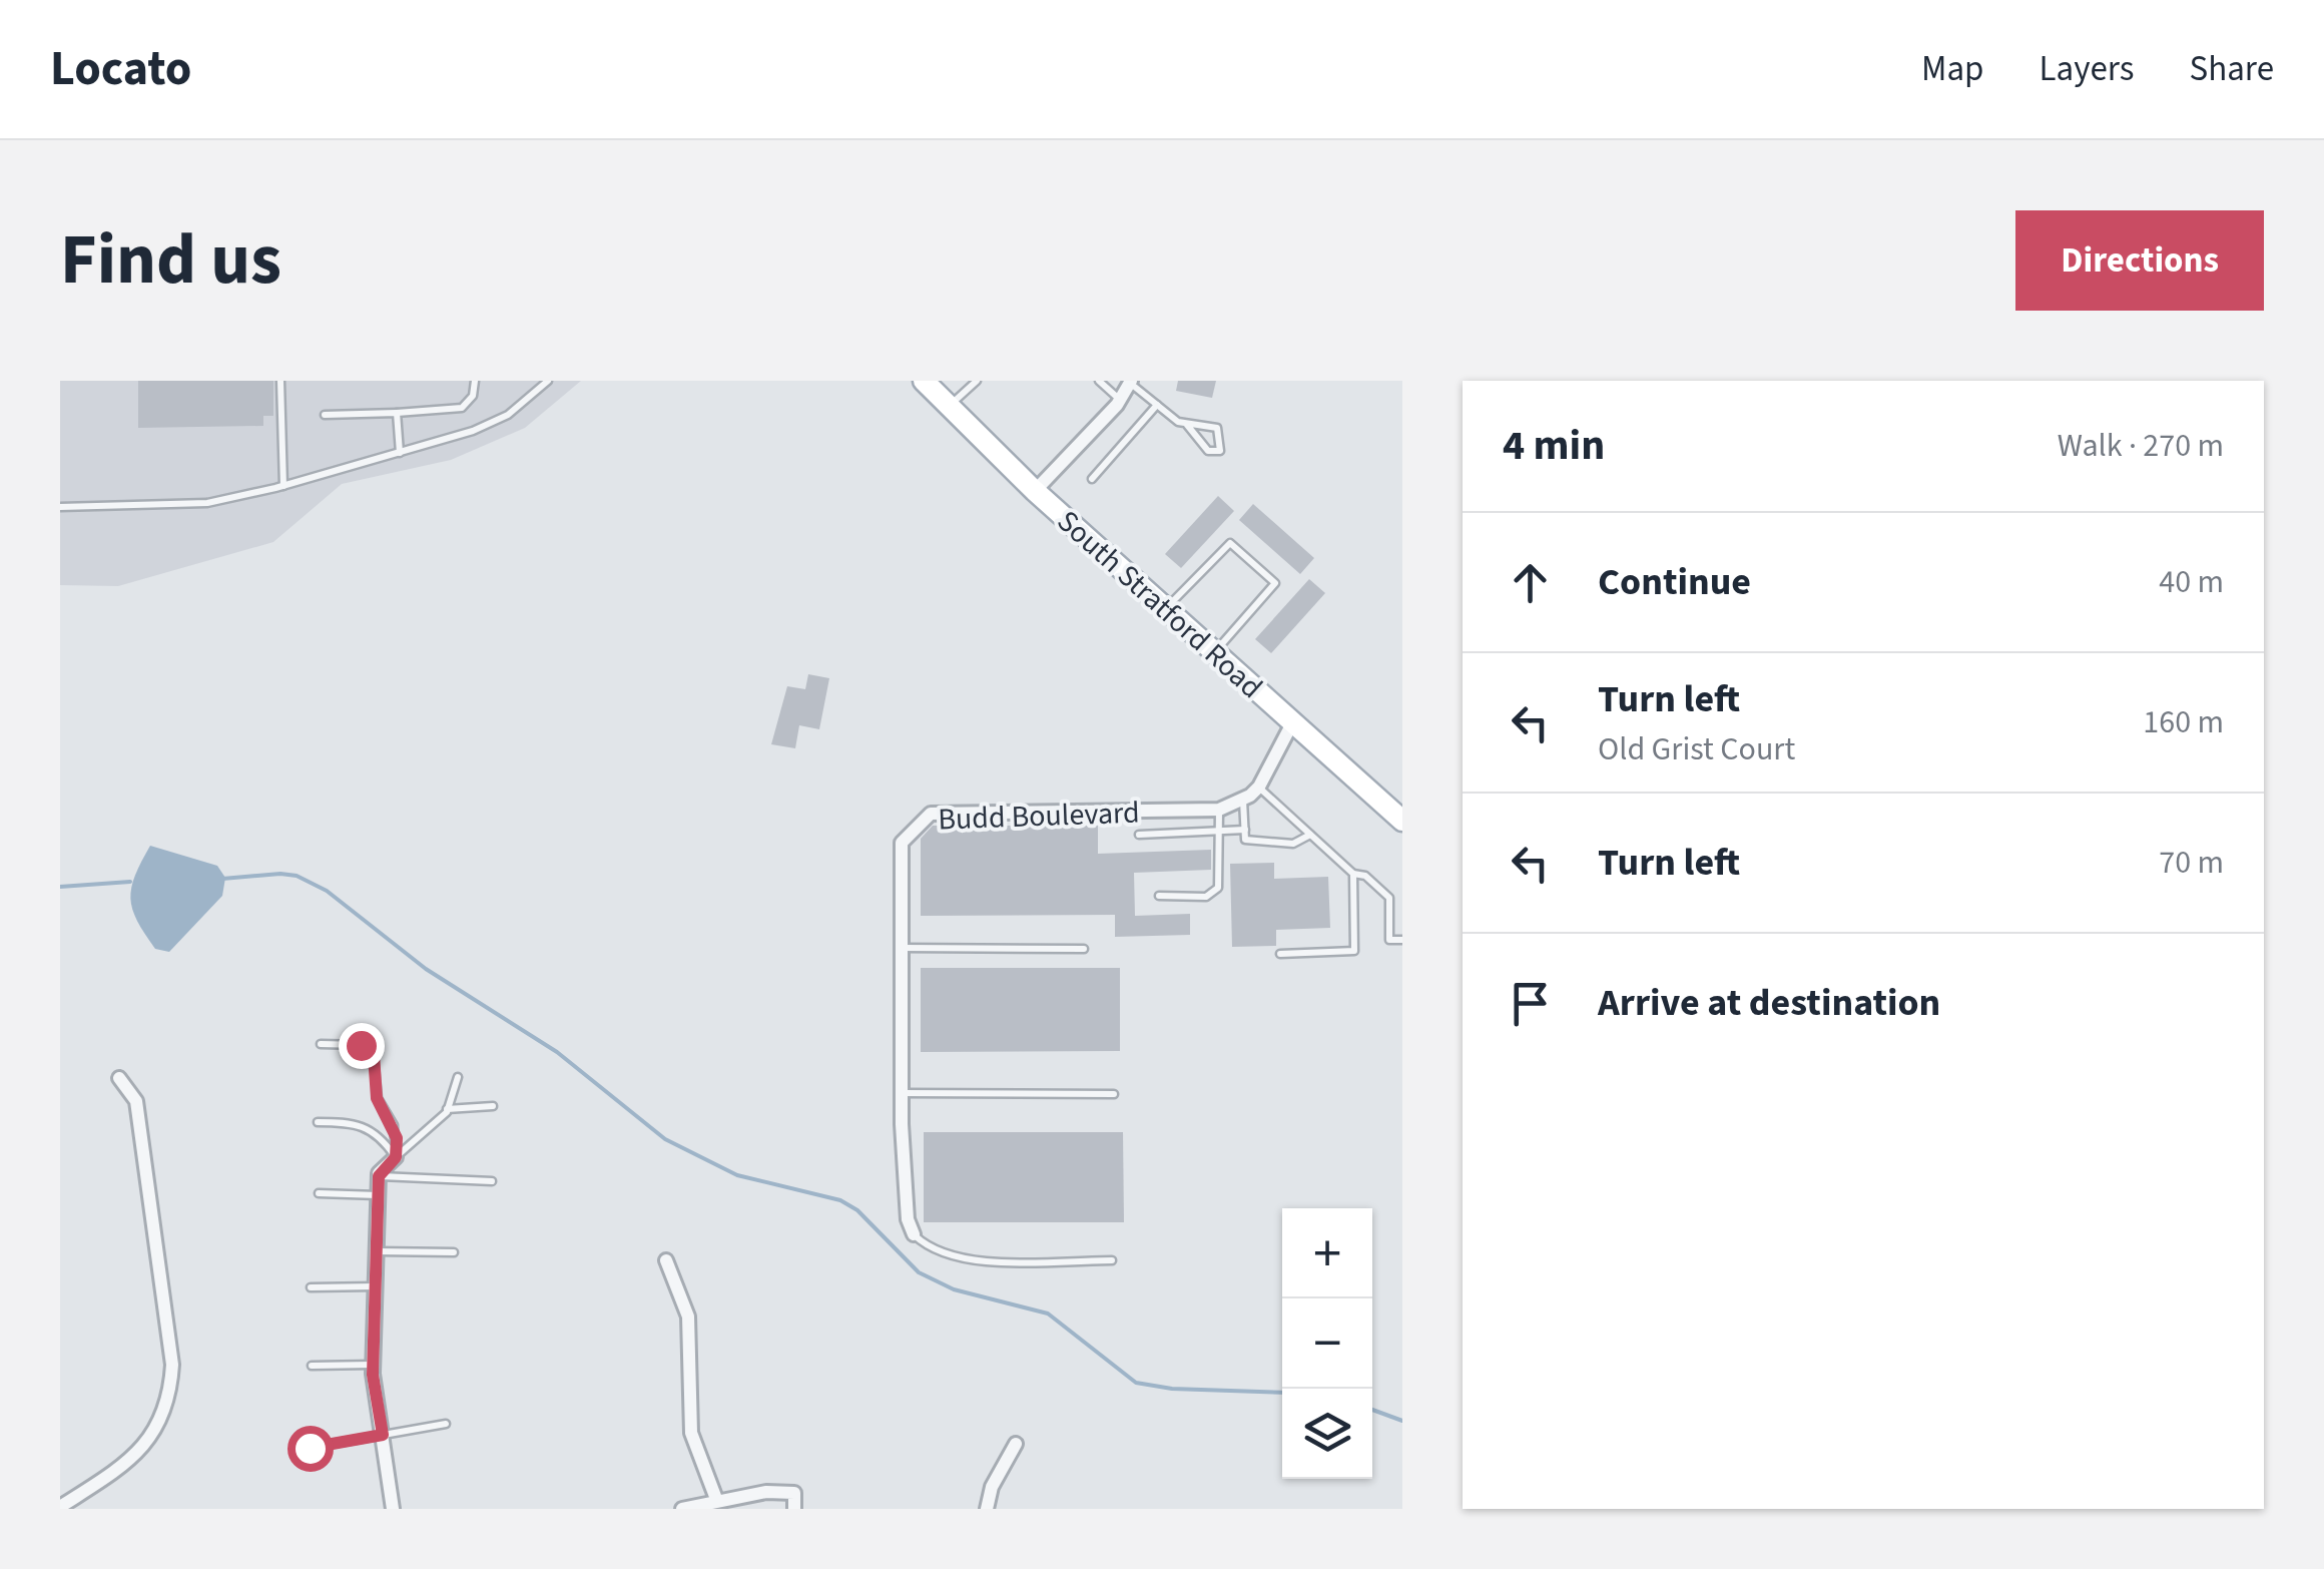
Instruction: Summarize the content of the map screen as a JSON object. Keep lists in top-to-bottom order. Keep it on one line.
{"streets":{"main road":["South Stratford Road"],"street":["Budd Boulevard"]},"crossings":[["South Stratford Road","Budd Boulevard"]],"page":{"header":"Locato","nav":["Map","Layers","Share"],"title":"Find us","buttons":"Directions","heading":["4 min","Walk · 270 m"],"list":[["Continue","40 m"],["Turn left","Old Grist Court","160 m"],["Turn left","70 m"],"Arrive at destination"],"map_buttons":["+","−"]}}
